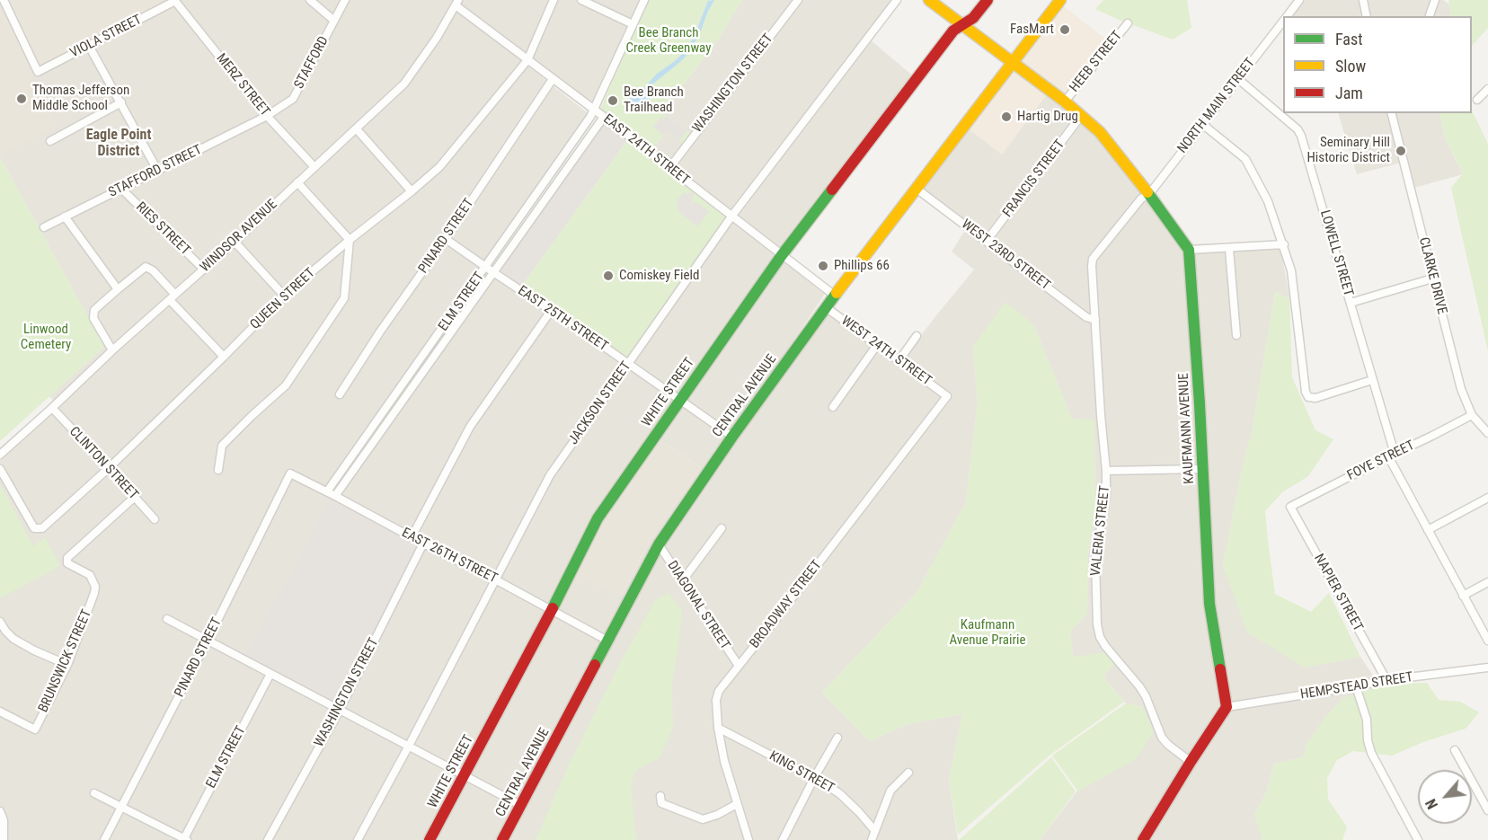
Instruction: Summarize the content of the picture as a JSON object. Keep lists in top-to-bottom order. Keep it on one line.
{"streets":{"main road":["WHITE STREET","CENTRAL AVENUE","KAUFMANN AVENUE"],"street":["VIOLA STREET","HEEB STREET","STAFFORD","WASHINGTON STREET","MERZ STREET","NORTH MAIN STREET","EAST 24TH STREET","STAFFORD STREET","FRANCIS STREET","RIES STREET","WINDSOR AVENUE","PINARD STREET","LOWELL STREET","WEST 23RD STREET","CLARKE DRIVE","QUEEN STREET","ELM STREET","EAST 25TH STREET","WEST 24TH STREET","JACKSON STREET","FOYE STREET","CLINTON STREET","VALERIA STREET","EAST 26TH STREET","NAPIER STREET","BROADWAY STREET","DIAGONAL STREET","BRUNSWICK STREET","HEMPSTEAD STREET","KING STREET"]},"crossings":[["VIOLA STREET","MERZ STREET"],["STAFFORD","MERZ STREET"],["STAFFORD","STAFFORD STREET"],["WASHINGTON STREET","EAST 24TH STREET"],["WASHINGTON STREET","EAST 26TH STREET"],["MERZ STREET","STAFFORD STREET"],["MERZ STREET","WINDSOR AVENUE"],["NORTH MAIN STREET","LOWELL STREET"],["NORTH MAIN STREET","VALERIA STREET"],["EAST 24TH STREET","WINDSOR AVENUE"],["EAST 24TH STREET","PINARD STREET"],["EAST 24TH STREET","QUEEN STREET"],["EAST 24TH STREET","ELM STREET"],["EAST 24TH STREET","WHITE STREET"],["EAST 24TH STREET","CENTRAL AVENUE"],["EAST 24TH STREET","JACKSON STREET"],["STAFFORD STREET","RIES STREET"],["FRANCIS STREET","WEST 23RD STREET"],["RIES STREET","WINDSOR AVENUE"],["WINDSOR AVENUE","CLINTON STREET"],["PINARD STREET","EAST 25TH STREET"],["PINARD STREET","EAST 26TH STREET"],["LOWELL STREET","FOYE STREET"],["WEST 23RD STREET","CENTRAL AVENUE"],["WEST 23RD STREET","VALERIA STREET"],["CLARKE DRIVE","FOYE STREET"],["QUEEN STREET","CLINTON STREET"],["ELM STREET","EAST 25TH STREET"],["ELM STREET","EAST 26TH STREET"],["EAST 25TH STREET","WHITE STREET"],["EAST 25TH STREET","CENTRAL AVENUE"],["EAST 25TH STREET","JACKSON STREET"],["WEST 24TH STREET","CENTRAL AVENUE"],["WEST 24TH STREET","BROADWAY STREET"],["WHITE STREET","EAST 26TH STREET"],["CENTRAL AVENUE","EAST 26TH STREET"],["CENTRAL AVENUE","DIAGONAL STREET"],["JACKSON STREET","EAST 26TH STREET"],["KAUFMANN AVENUE","HEMPSTEAD STREET"],["FOYE STREET","NAPIER STREET"],["CLINTON STREET","BRUNSWICK STREET"],["NAPIER STREET","HEMPSTEAD STREET"],["BROADWAY STREET","DIAGONAL STREET"],["BROADWAY STREET","KING STREET"]],"districts":["Eagle Point District"],"parks":["Bee Branch Creek Greenway","Linwood Cemetery","Kaufmann Avenue Prairie"],"places":["FasMart","Thomas Jefferson Middle School","Bee Branch Trailhead","Hartig Drug","Seminary Hill Historic District","Phillips 66","Comiskey Field"],"legend":["Fast","Slow","Jam"],"north":"bottom left"}
